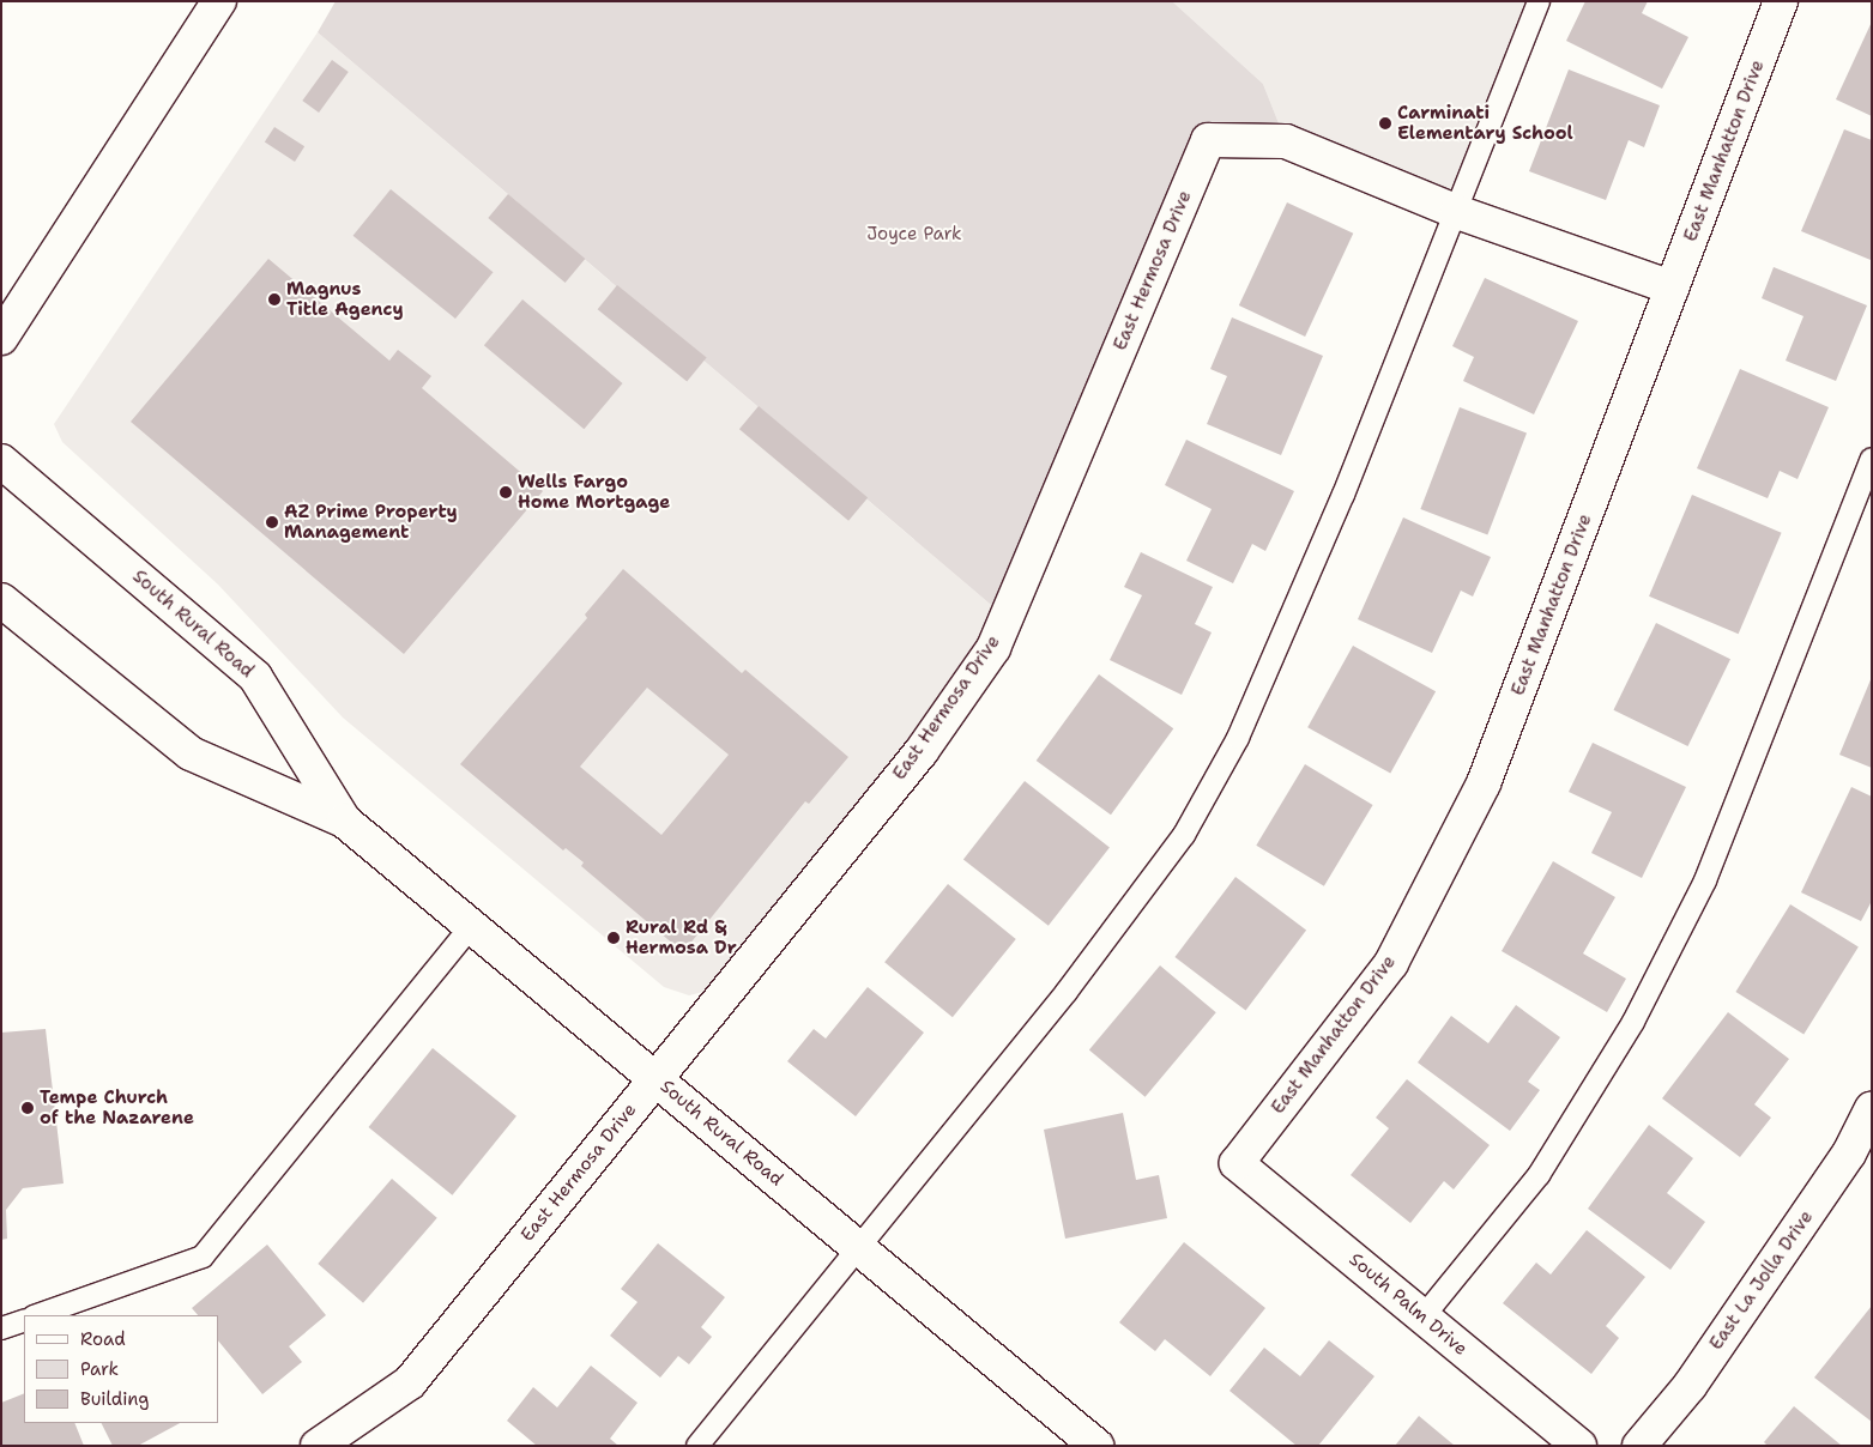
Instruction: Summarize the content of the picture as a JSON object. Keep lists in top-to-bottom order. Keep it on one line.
{"streets":{"main road":["East Manhatton Drive","East Hermosa Drive","South Rural Road","East La Jolla Drive","South Palm Drive"]},"crossings":[["East Manhatton Drive","East Hermosa Drive"],["East Manhatton Drive","South Palm Drive"],["East Hermosa Drive","South Rural Road"]],"parks":["Joyce Park"],"places":["Carminati Elementary School","Magnus Title Agency","Wells Fargo Home Mortgage","AZ Prime Property Management","Rural Rd & Hermosa Dr","Tempe Church of the Nazarene"],"legend":["Road","Park","Building"]}
